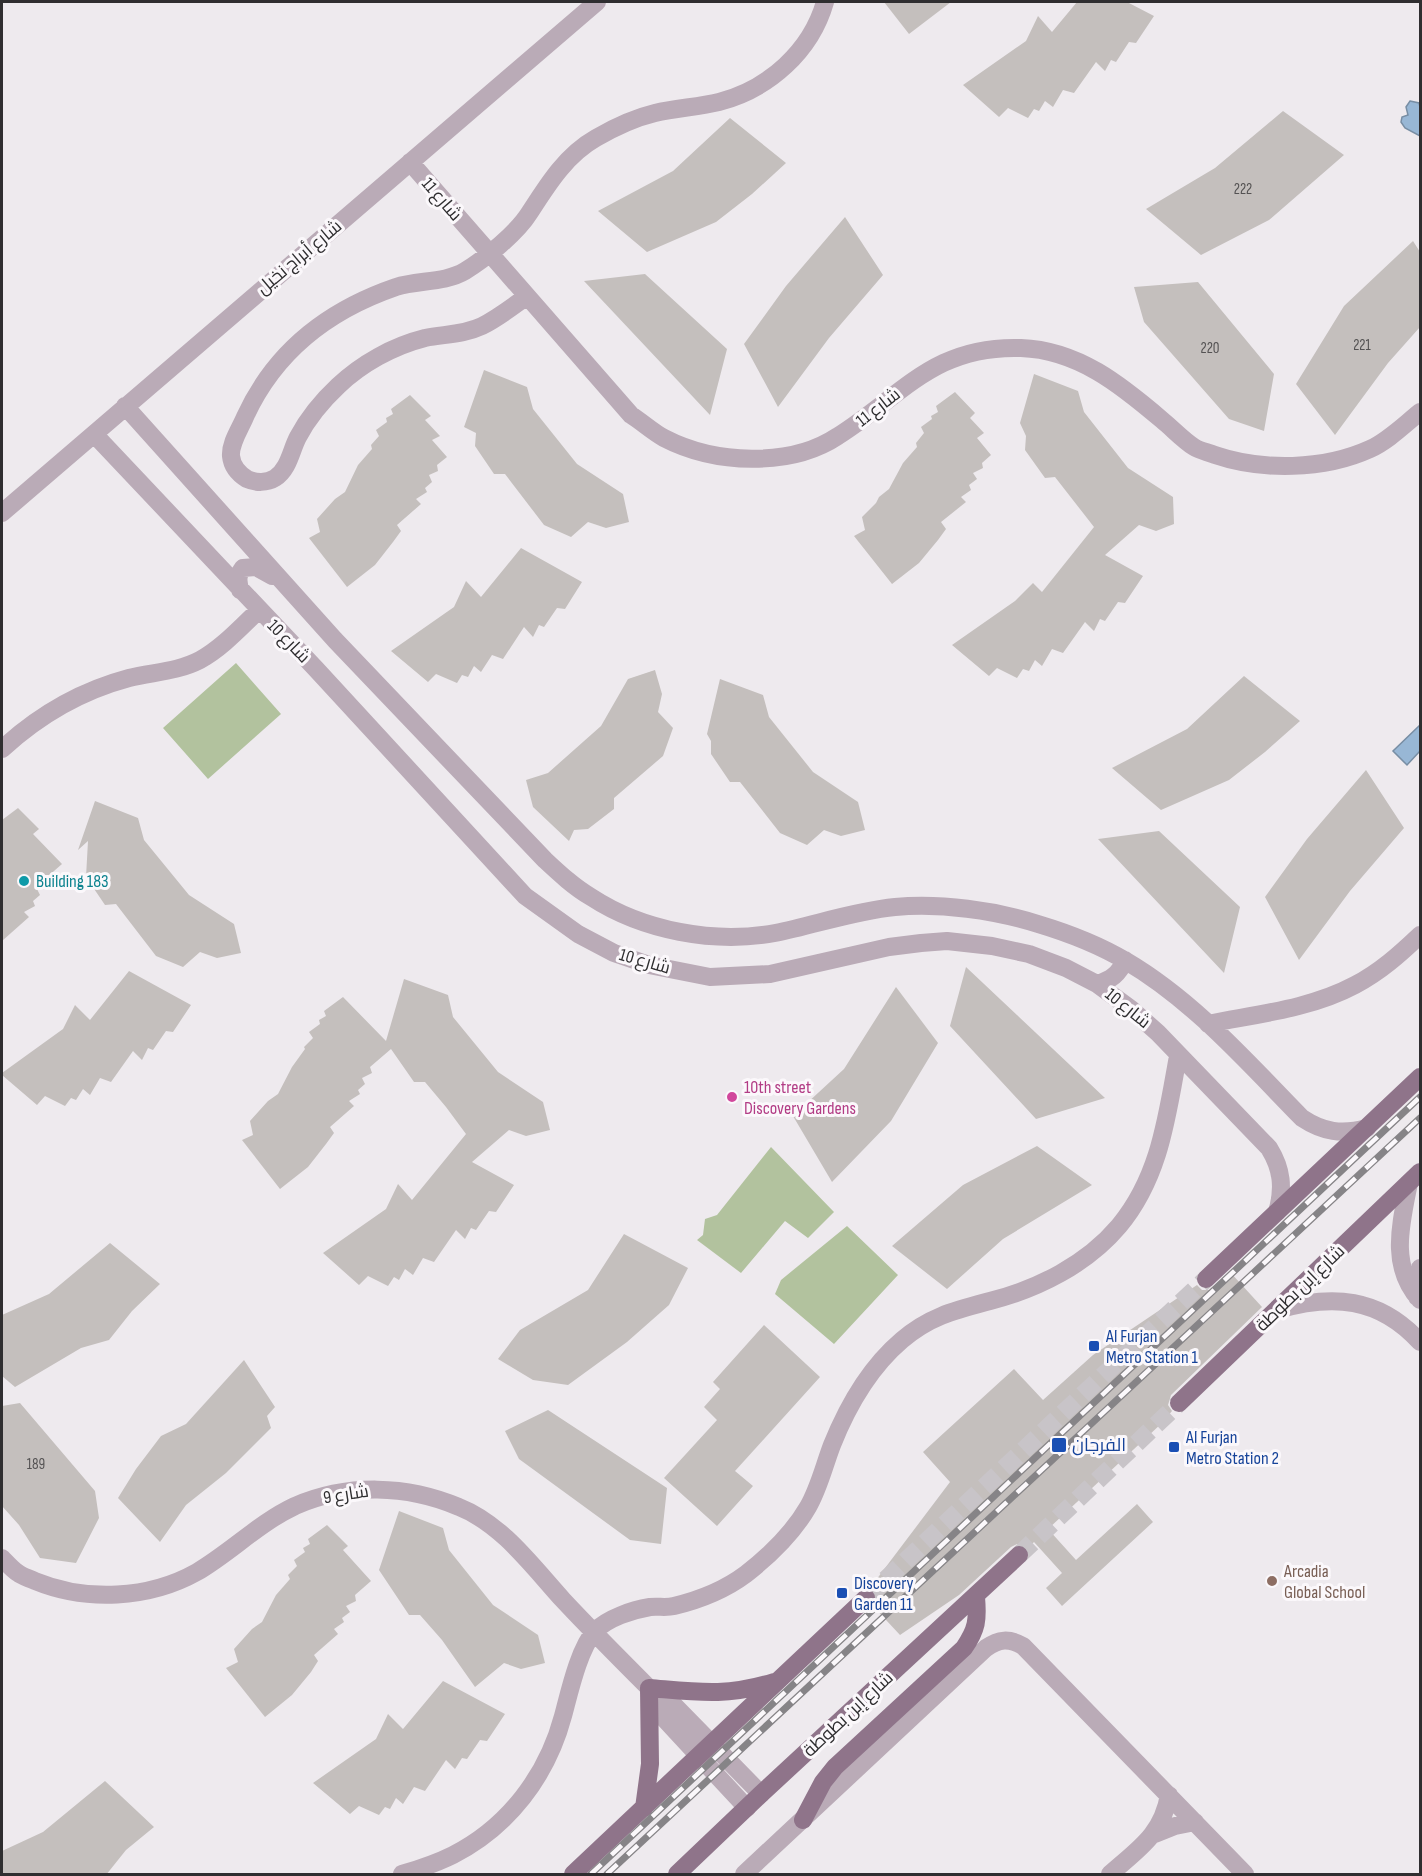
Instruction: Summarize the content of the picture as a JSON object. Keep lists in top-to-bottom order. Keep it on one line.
{"streets":{"main road":["شارع إبن بطوطة"],"street":["شارع 11","شارع أبراج نخيل","شارع 10","شارع 9"]},"crossings":[["شارع 11","شارع أبراج نخيل"],["شارع أبراج نخيل","شارع 10"],["شارع إبن بطوطة","شارع 9"]],"places":{"other":["Building 183","10th street Discovery Gardens","Arcadia Global School"],"transit":["Al Furjan Metro Station 1","الفرجان","Al Furjan Metro Station 2","Discovery Garden 11"]},"house_numbers":["222","221","220","189"]}
